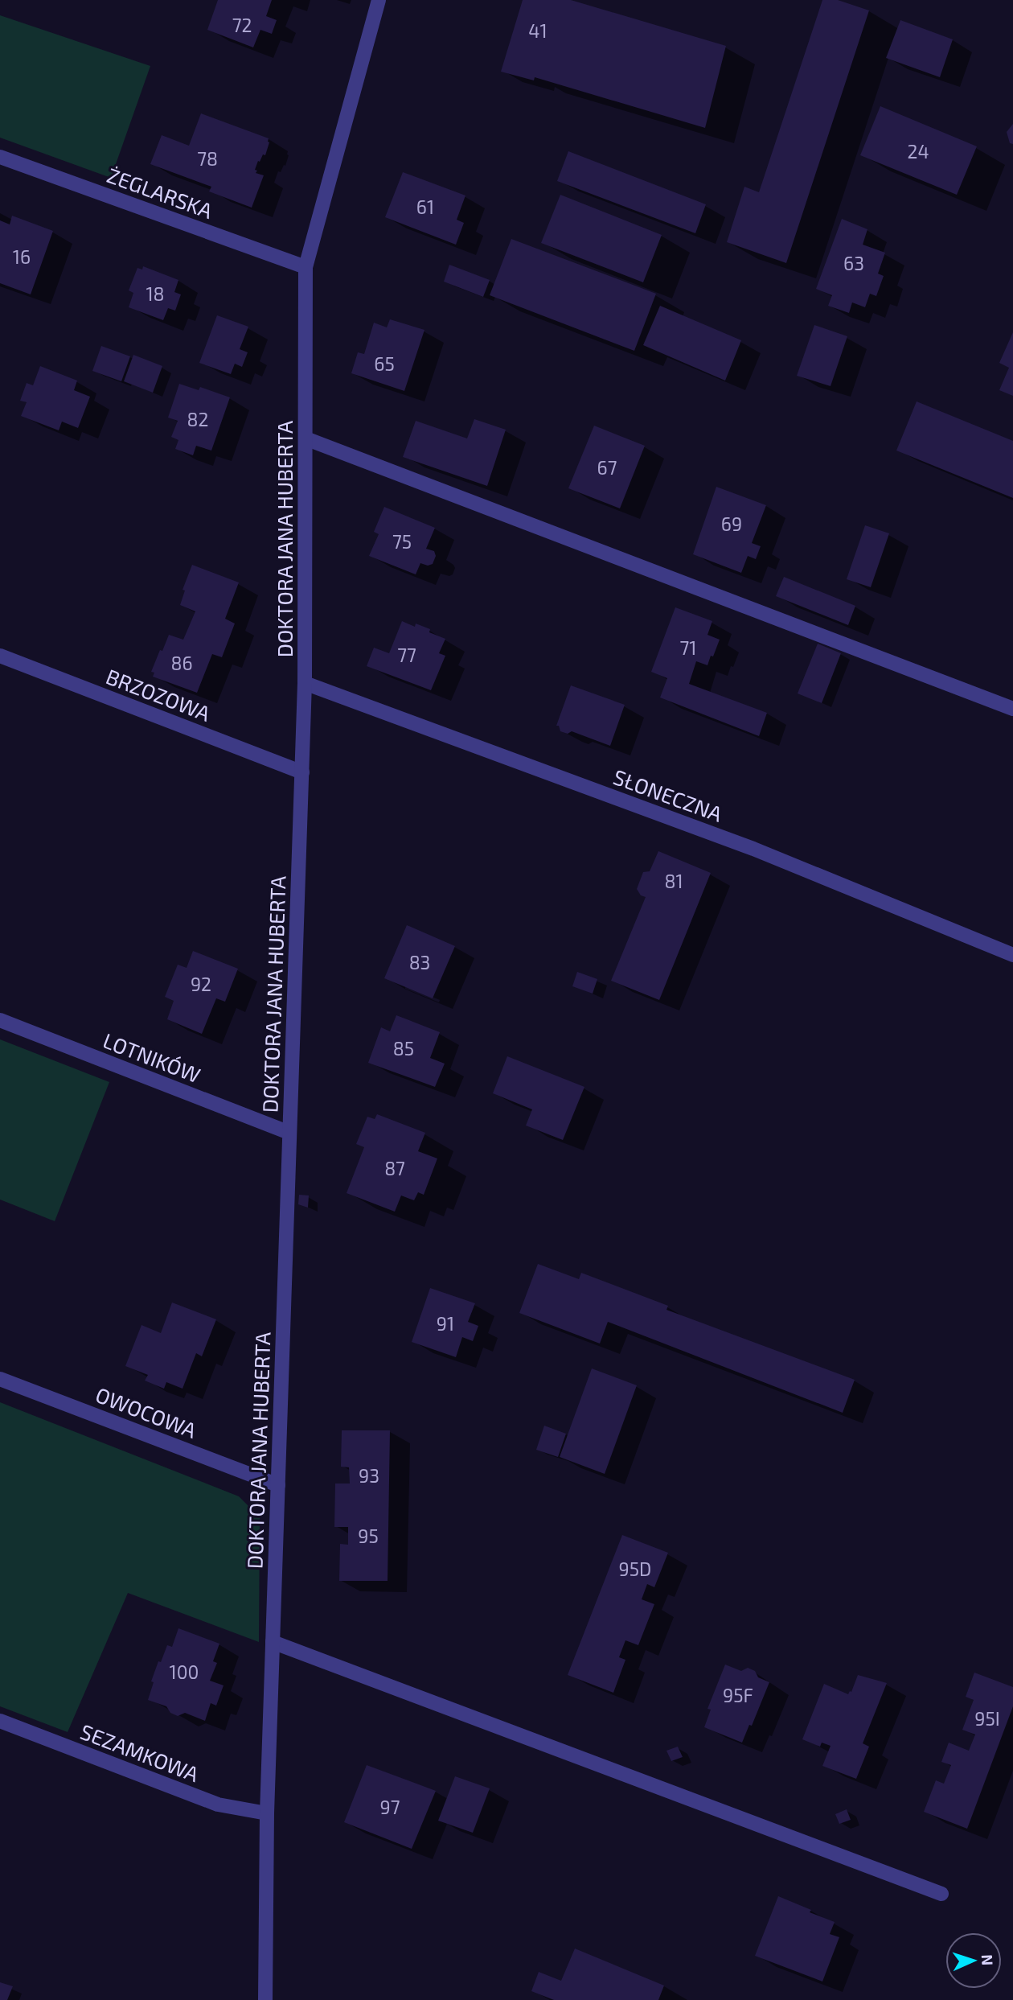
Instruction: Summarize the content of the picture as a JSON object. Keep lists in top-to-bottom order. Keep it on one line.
{"streets":{"street":["ŻEGLARSKA","DOKTORA JANA HUBERTA","BRZOZOWA","SŁONECZNA","LOTNIKÓW","OWOCOWA","SEZAMKOWA"]},"crossings":[["ŻEGLARSKA","DOKTORA JANA HUBERTA"],["DOKTORA JANA HUBERTA","BRZOZOWA"],["DOKTORA JANA HUBERTA","SŁONECZNA"],["DOKTORA JANA HUBERTA","LOTNIKÓW"],["DOKTORA JANA HUBERTA","OWOCOWA"],["DOKTORA JANA HUBERTA","SEZAMKOWA"]],"house_numbers":["72","41","24","78","61","16","63","18","65","82","67","69","75","71","77","86","81","83","92","85","87","91","93","95","95D","100","95F","95I","97"],"north":"right"}
